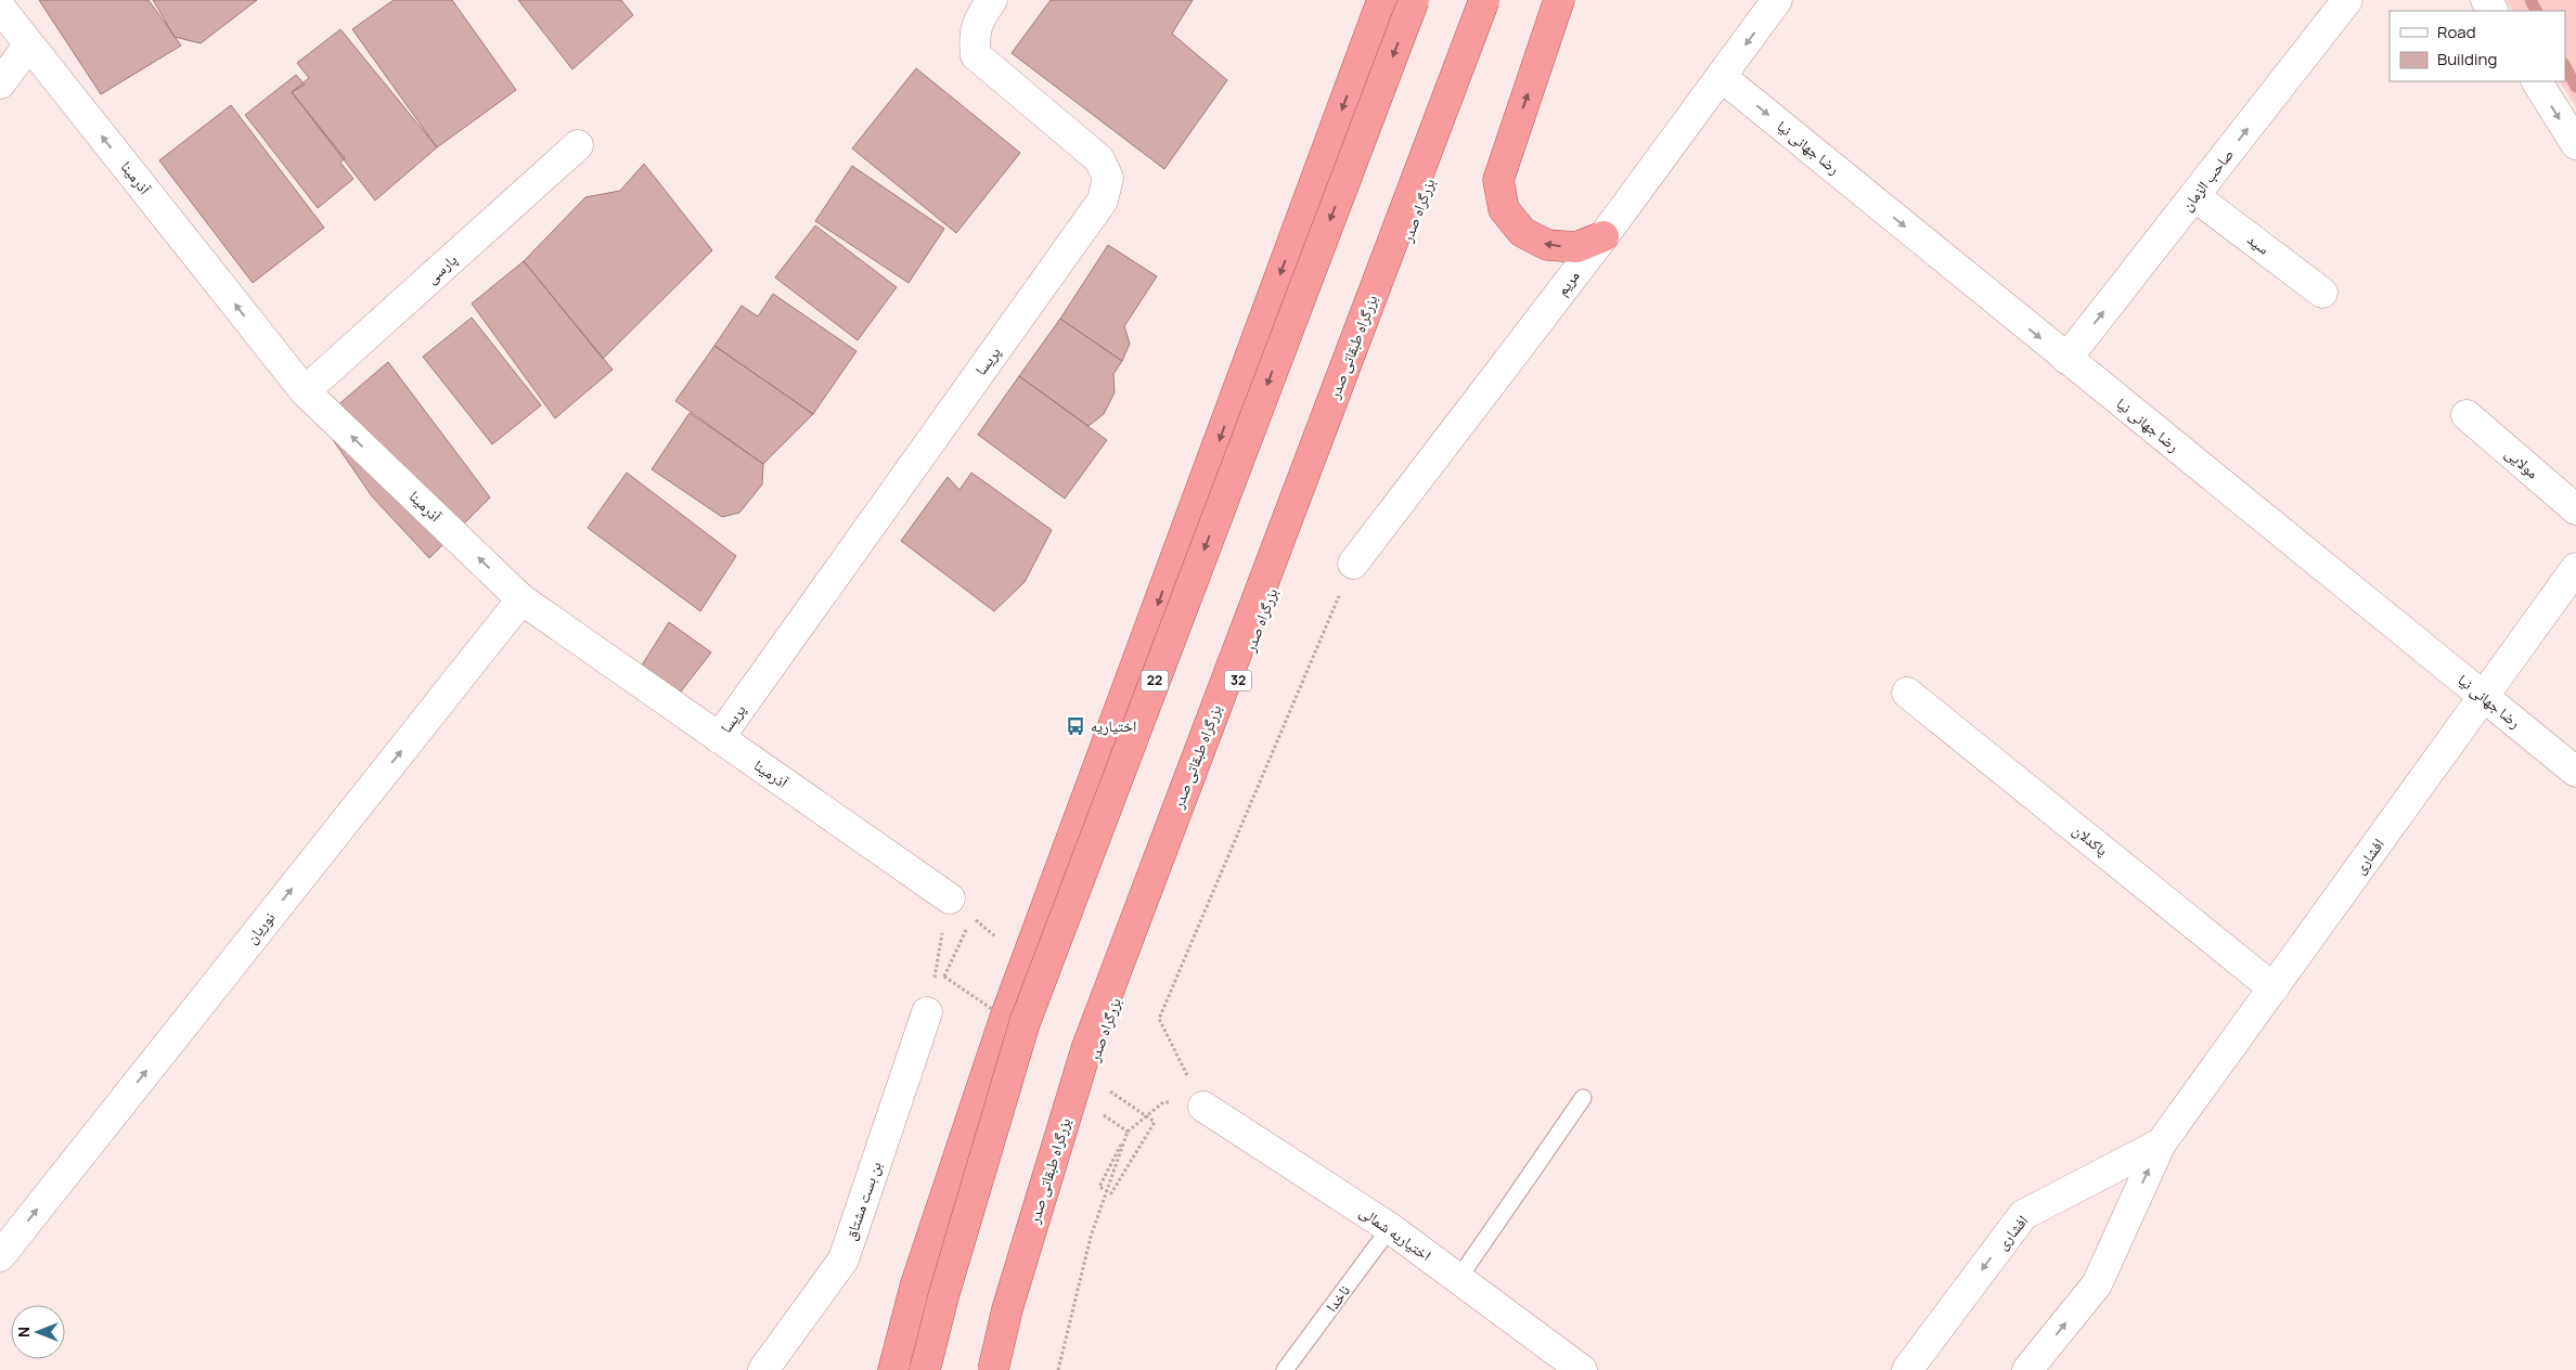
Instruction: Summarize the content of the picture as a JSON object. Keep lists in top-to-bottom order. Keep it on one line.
{"streets":{"highway":["بزرگراه صدر","بزرگراه طبقاتی صدر","22","32"],"street":["رضا جهانی نیا","آذرمینا","صاحب الزمان","سید","پارسی","مریم","پریسا","مولایی","پاکدلان","افشاری","نوریان","بن بست مشتاق","اختیاریه شمالی"],"lane":["ناخدا"]},"crossings":[["رضا جهانی نیا","صاحب الزمان"],["رضا جهانی نیا","مریم"],["رضا جهانی نیا","افشاری"],["آذرمینا","پارسی"],["آذرمینا","پریسا"],["آذرمینا","نوریان"],["صاحب الزمان","سید"],["پاکدلان","افشاری"],["اختیاریه شمالی","ناخدا"]],"one_way":["رضا جهانی نیا","آذرمینا","صاحب الزمان","نوریان"],"places":{"bus stop":["اختیاریه"]},"legend":["Road","Building"],"north":"left"}
